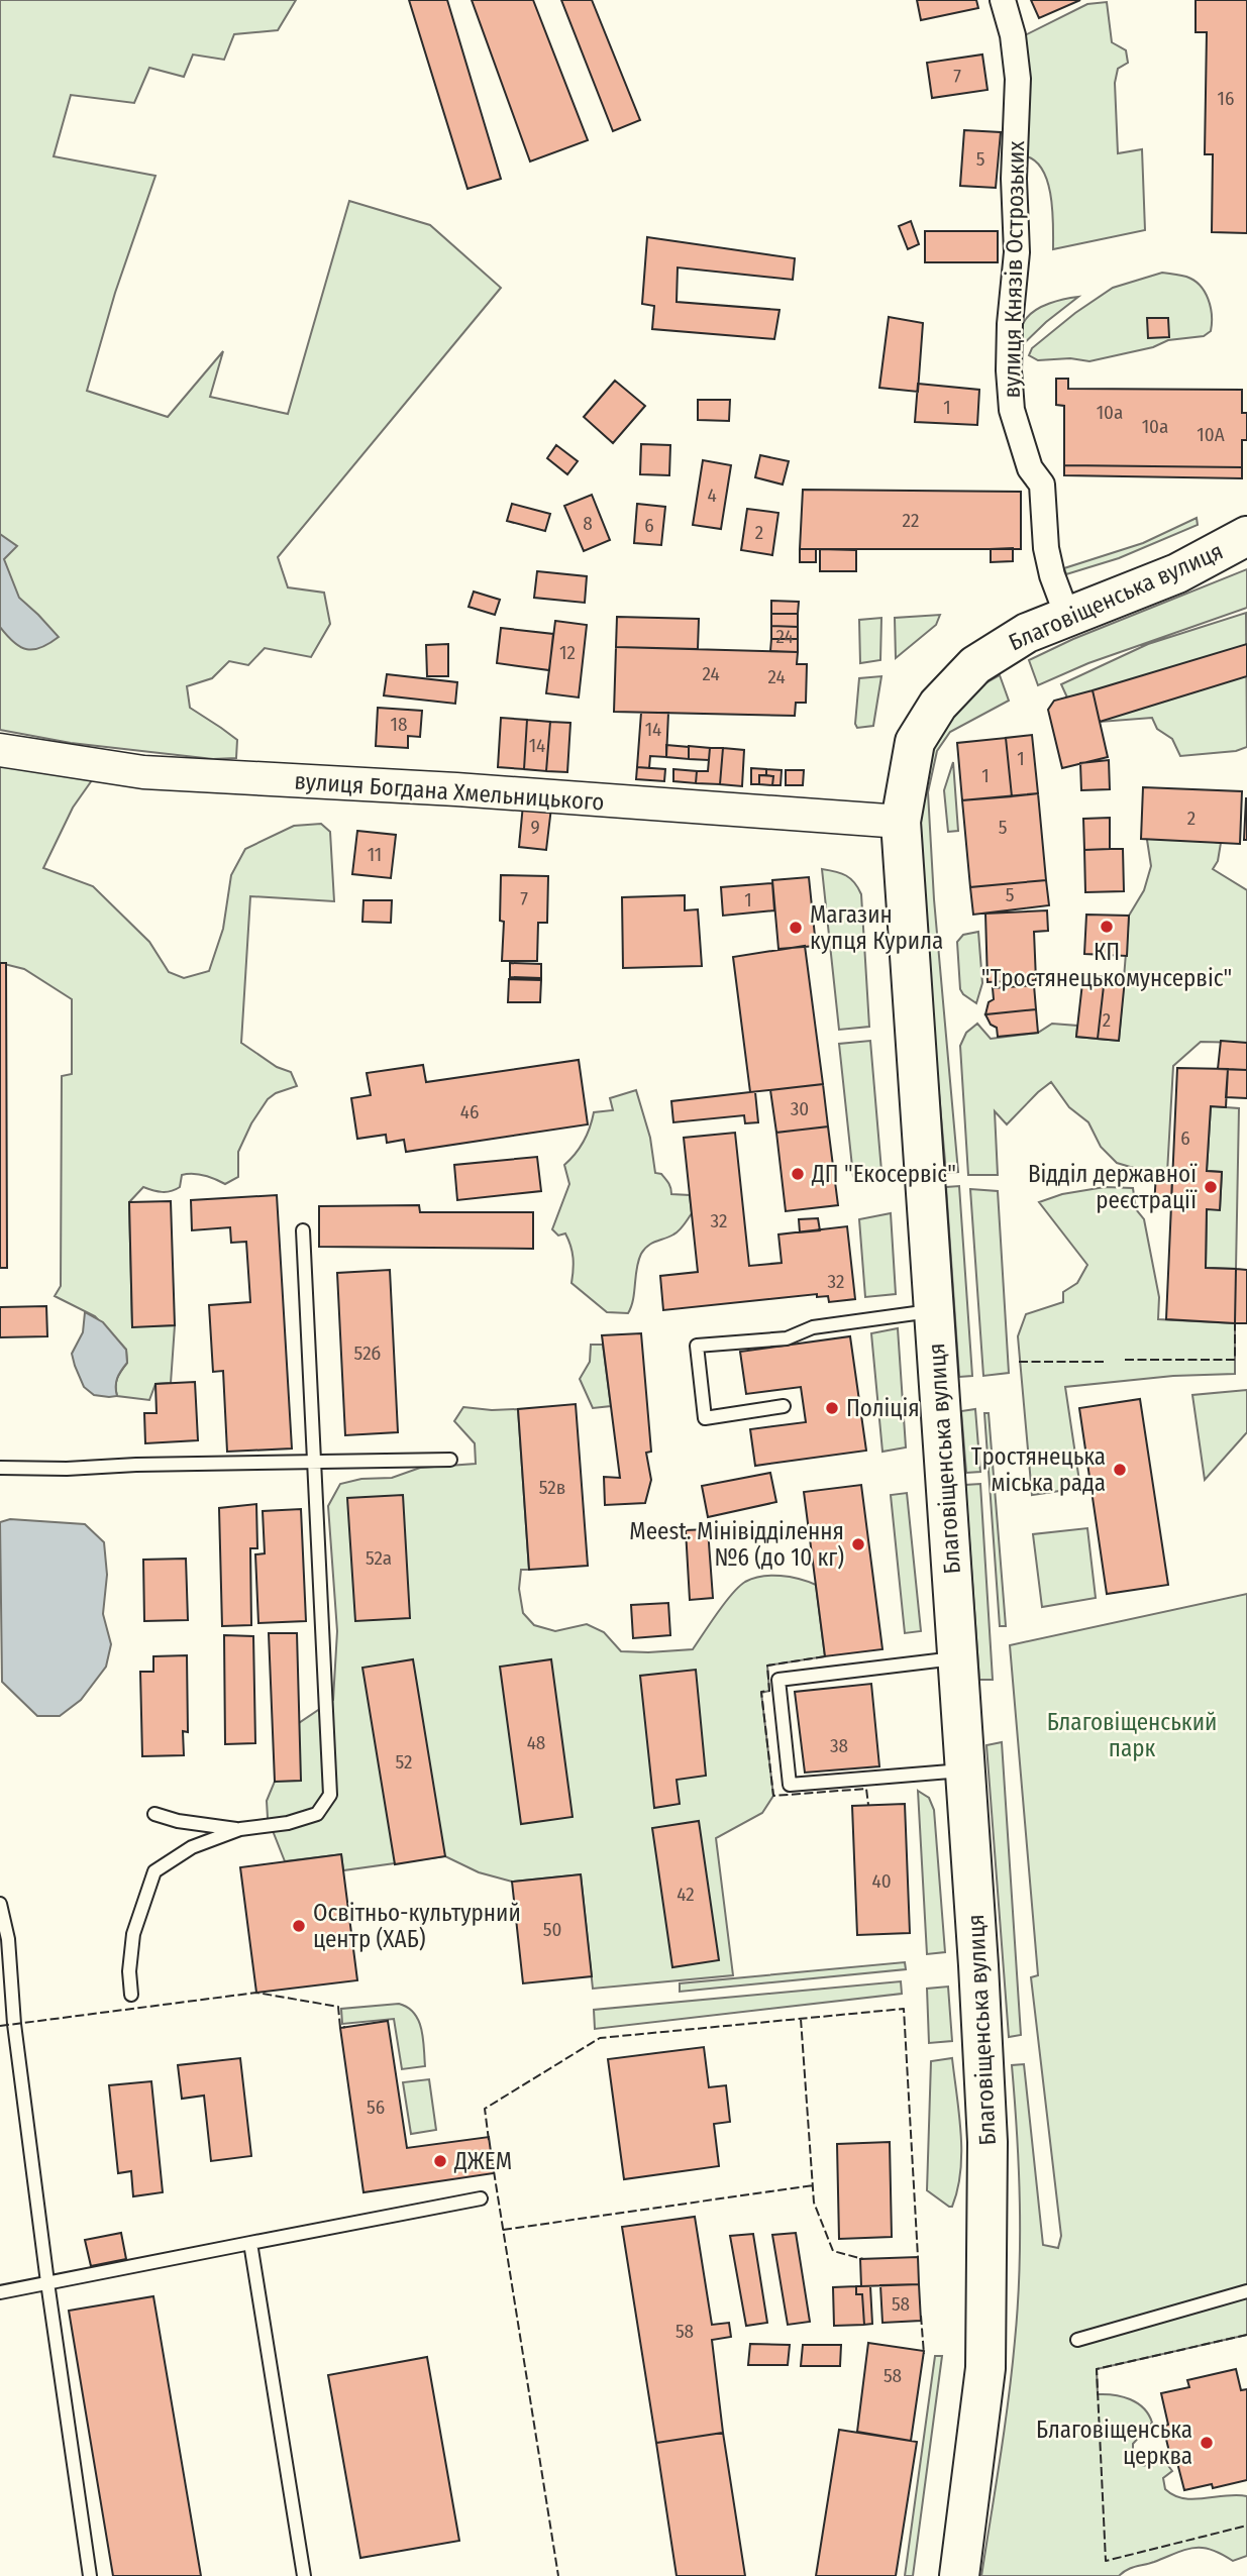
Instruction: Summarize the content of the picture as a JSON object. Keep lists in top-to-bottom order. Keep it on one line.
{"streets":{"main road":["Благовіщенська вулиця"],"street":["вулиця Князів Острозьких","вулиця Богдана Хмельницького"]},"crossings":[["вулиця Князів Острозьких","Благовіщенська вулиця"],["Благовіщенська вулиця","вулиця Богдана Хмельницького"]],"parks":["Благовіщенський парк"],"places":["КП \"Тростянецькомунсервіс\"","Магазин купця Курила","ДП \"Екосервіс\"","Відділ державної реєстрації","Поліція","Тростянецька міська рада","Meest. Мінівідділення №6 (до 10 кг)","Освітньо-культурний центр (ХАБ)","ДЖЕМ","Благовіщенська церква"],"house_numbers":["7","16","5","1","10а","10а","10A","4","22","8","6","2","24","12","24","24","18","14","14","1","1","2","9","5","11","5","7","1","2","30","46","6","32","32","52б","52в","52а","48","38","52","40","42","50","56","58","58","58"]}
